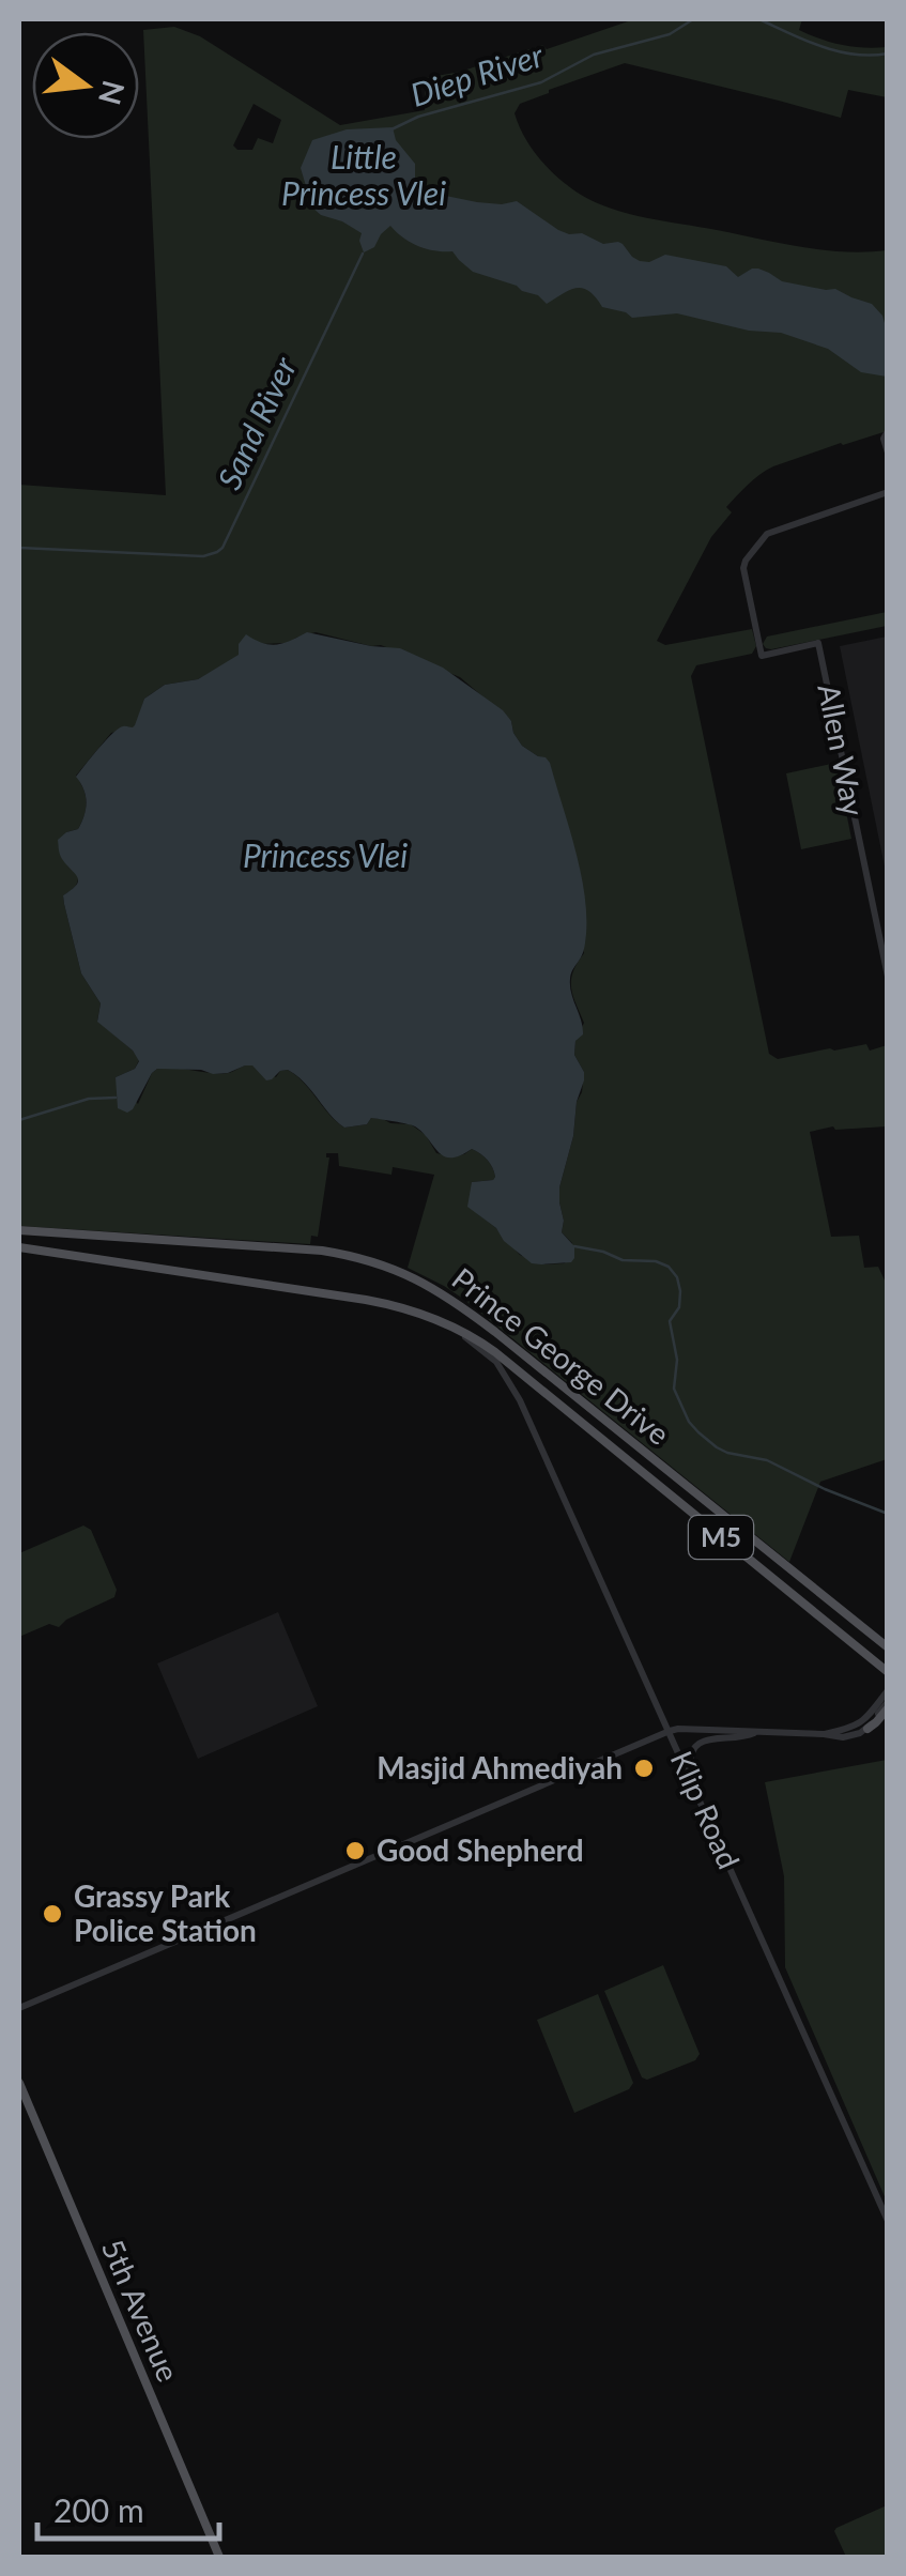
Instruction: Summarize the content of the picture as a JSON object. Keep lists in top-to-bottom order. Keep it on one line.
{"streets":{"main road":["Prince George Drive","M5","5th Avenue"],"street":["Allen Way","Klip Road"]},"crossings":[["Prince George Drive","Klip Road"]],"water":["Diep River","Little Princess Vlei","Sand River","Princess Vlei"],"places":["Masjid Ahmediyah","Good Shepherd","Grassy Park Police Station"],"scale_bar":"200 m","north":"right"}
